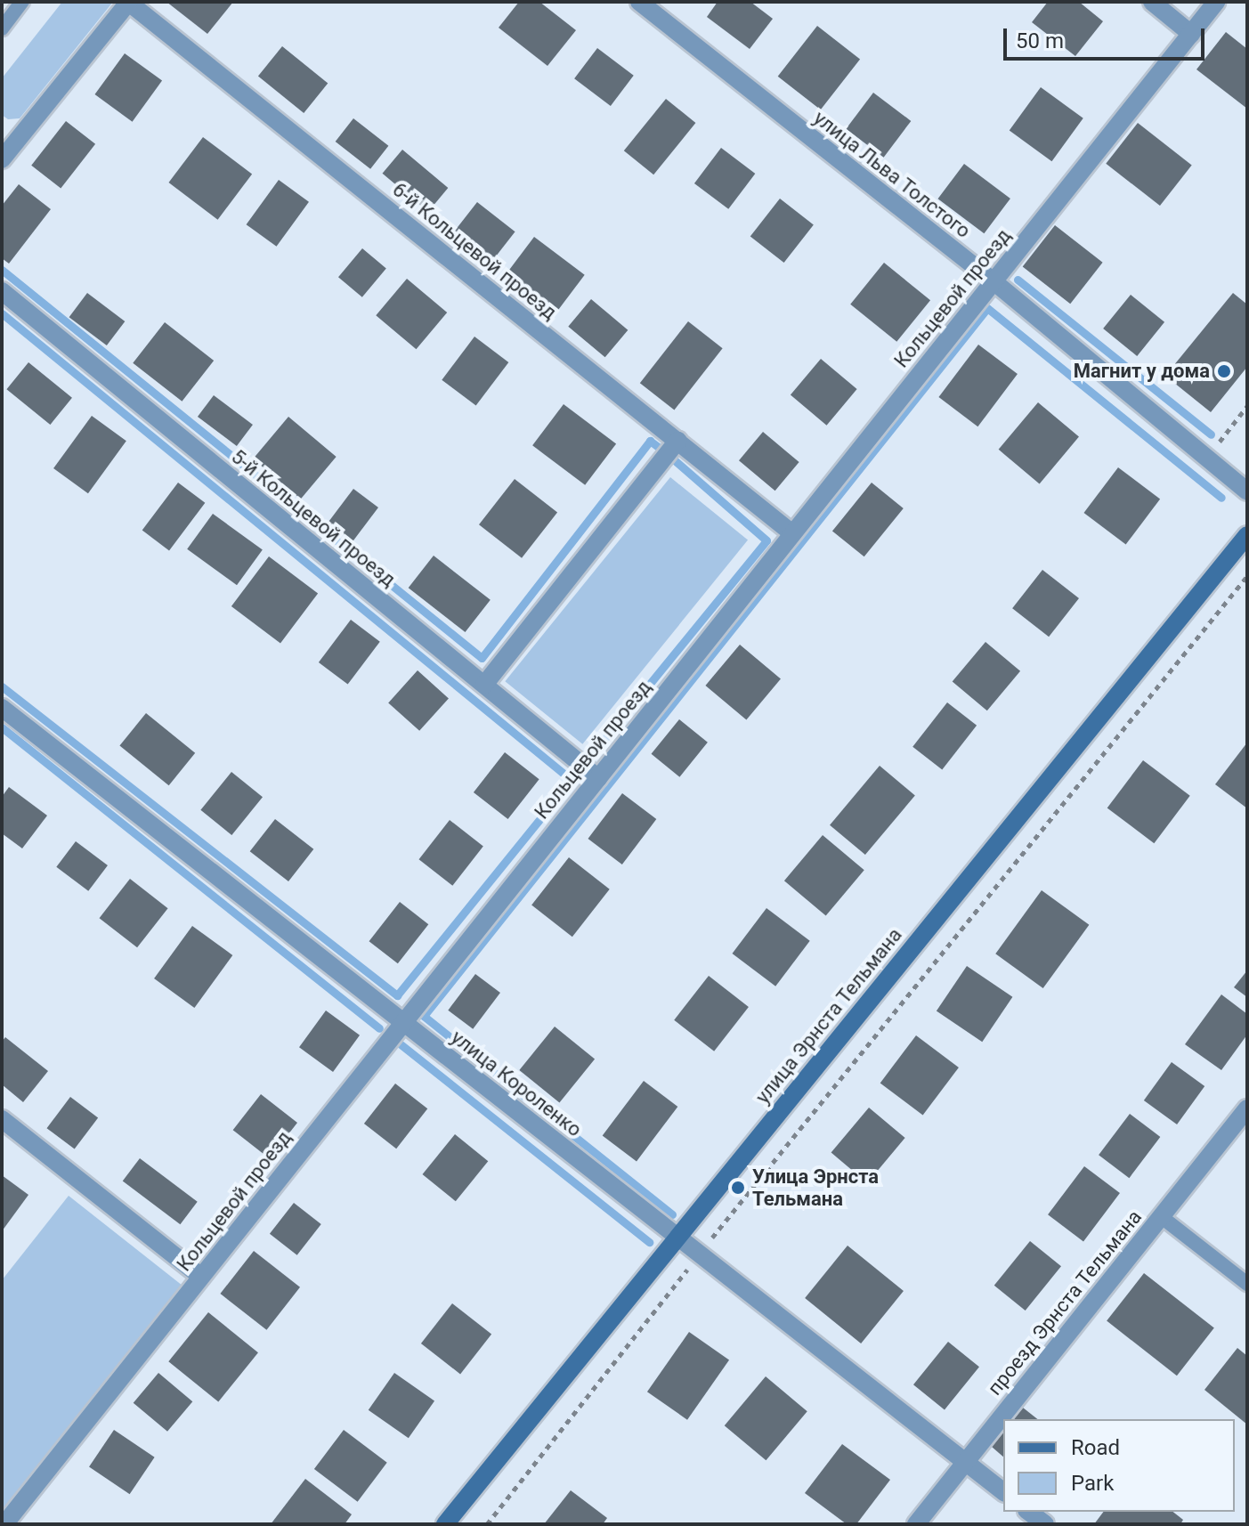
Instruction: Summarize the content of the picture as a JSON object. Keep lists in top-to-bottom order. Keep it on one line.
{"streets":{"main road":["улица Эрнста Тельмана"],"street":["улица Льва Толстого","6-й Кольцевой проезд","Кольцевой проезд","5-й Кольцевой проезд","улица Короленко","проезд Эрнста Тельмана"]},"crossings":[["улица Льва Толстого","Кольцевой проезд"],["6-й Кольцевой проезд","Кольцевой проезд"],["Кольцевой проезд","5-й Кольцевой проезд"],["Кольцевой проезд","улица Короленко"],["улица Эрнста Тельмана","улица Короленко"],["улица Короленко","проезд Эрнста Тельмана"]],"places":["Магнит у дома","Улица Эрнста Тельмана"],"legend":["Road","Park"],"scale_bar":"50 m"}
